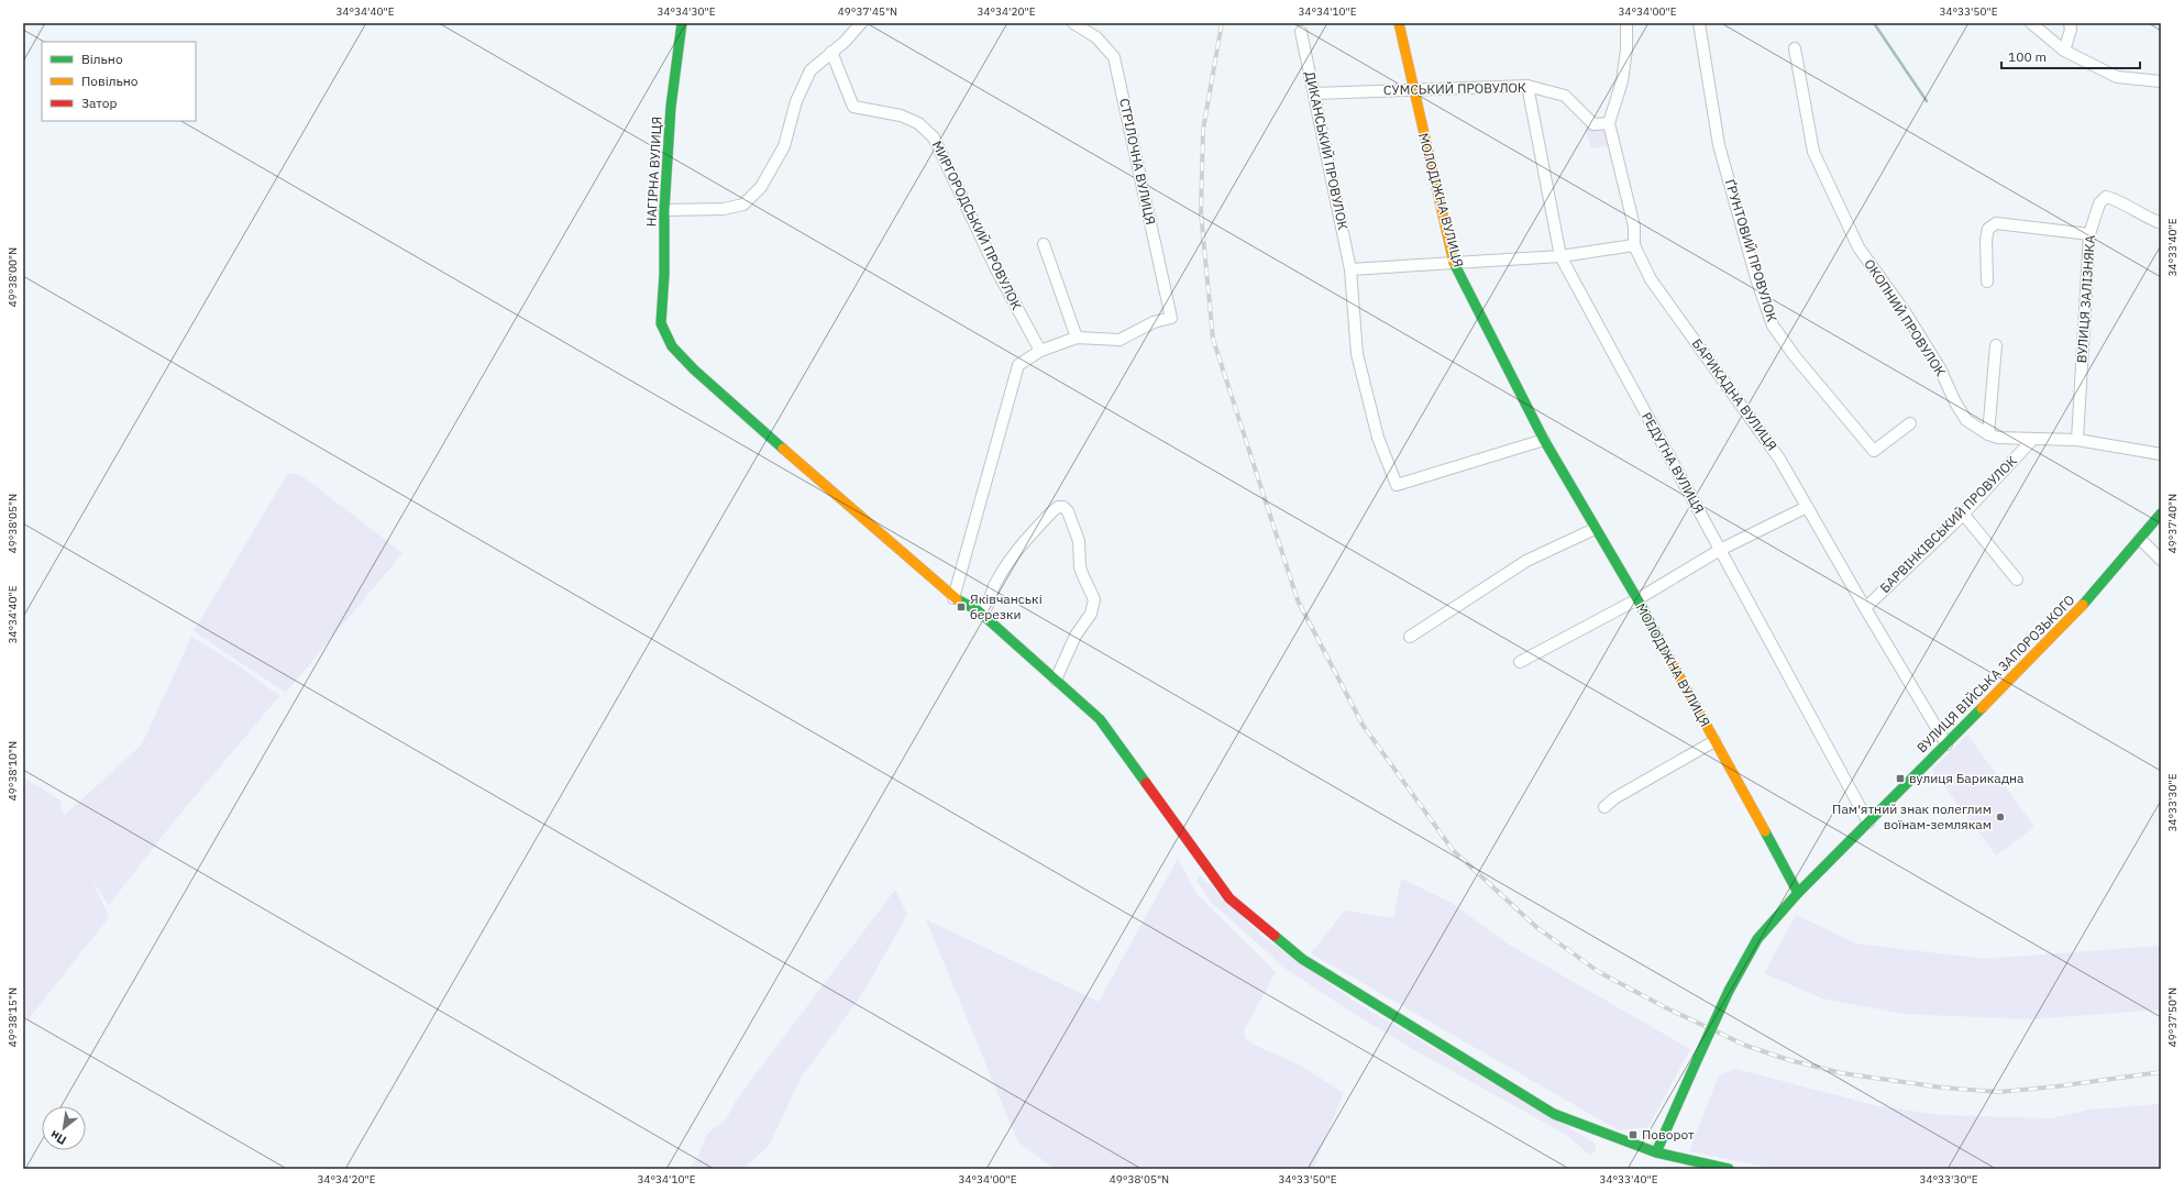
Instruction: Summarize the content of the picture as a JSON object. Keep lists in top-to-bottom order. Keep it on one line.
{"streets":{"street":["СУМСЬКИЙ ПРОВУЛОК","ДИКАНСЬКИЙ ПРОВУЛОК","СТРІЛОЧНА ВУЛИЦЯ","НАГІРНА ВУЛИЦЯ","МОЛОДІЖНА ВУЛИЦЯ","МИРГОРОДСЬКИЙ ПРОВУЛОК","ҐРУНТОВИЙ ПРОВУЛОК","ВУЛИЦЯ ЗАЛІЗНЯКА","ОКОПНИЙ ПРОВУЛОК","БАРИКАДНА ВУЛИЦЯ","РЕДУТНА ВУЛИЦЯ","БАРВІНКІВСЬКИЙ ПРОВУЛОК","ВУЛИЦЯ ВІЙСЬКА ЗАПОРОЗЬКОГО"]},"crossings":[["СУМСЬКИЙ ПРОВУЛОК","ДИКАНСЬКИЙ ПРОВУЛОК"],["СУМСЬКИЙ ПРОВУЛОК","МОЛОДІЖНА ВУЛИЦЯ"],["СУМСЬКИЙ ПРОВУЛОК","БАРИКАДНА ВУЛИЦЯ"],["СУМСЬКИЙ ПРОВУЛОК","РЕДУТНА ВУЛИЦЯ"],["МОЛОДІЖНА ВУЛИЦЯ","ВУЛИЦЯ ВІЙСЬКА ЗАПОРОЗЬКОГО"],["ВУЛИЦЯ ЗАЛІЗНЯКА","ОКОПНИЙ ПРОВУЛОК"],["ОКОПНИЙ ПРОВУЛОК","БАРВІНКІВСЬКИЙ ПРОВУЛОК"],["БАРИКАДНА ВУЛИЦЯ","БАРВІНКІВСЬКИЙ ПРОВУЛОК"],["БАРИКАДНА ВУЛИЦЯ","ВУЛИЦЯ ВІЙСЬКА ЗАПОРОЗЬКОГО"],["РЕДУТНА ВУЛИЦЯ","ВУЛИЦЯ ВІЙСЬКА ЗАПОРОЗЬКОГО"]],"places":{"transit":["Яківчанські березки","вулиця Барикадна","Поворот"],"other":["Пам'ятний знак полеглим воїнам-землякам"]},"legend":["Вільно","Повільно","Затор"],"scale_bar":"100 m","north":"bottom left","coordinates":["34°34'40\"E","34°34'30\"E","49°37'45\"N","34°34'20\"E","34°34'10\"E","34°34'00\"E","34°33'50\"E","34°33'40\"E","49°38'00\"N","49°37'40\"N","49°38'05\"N","49°38'10\"N","34°33'30\"E","49°37'50\"N","49°38'15\"N"]}
